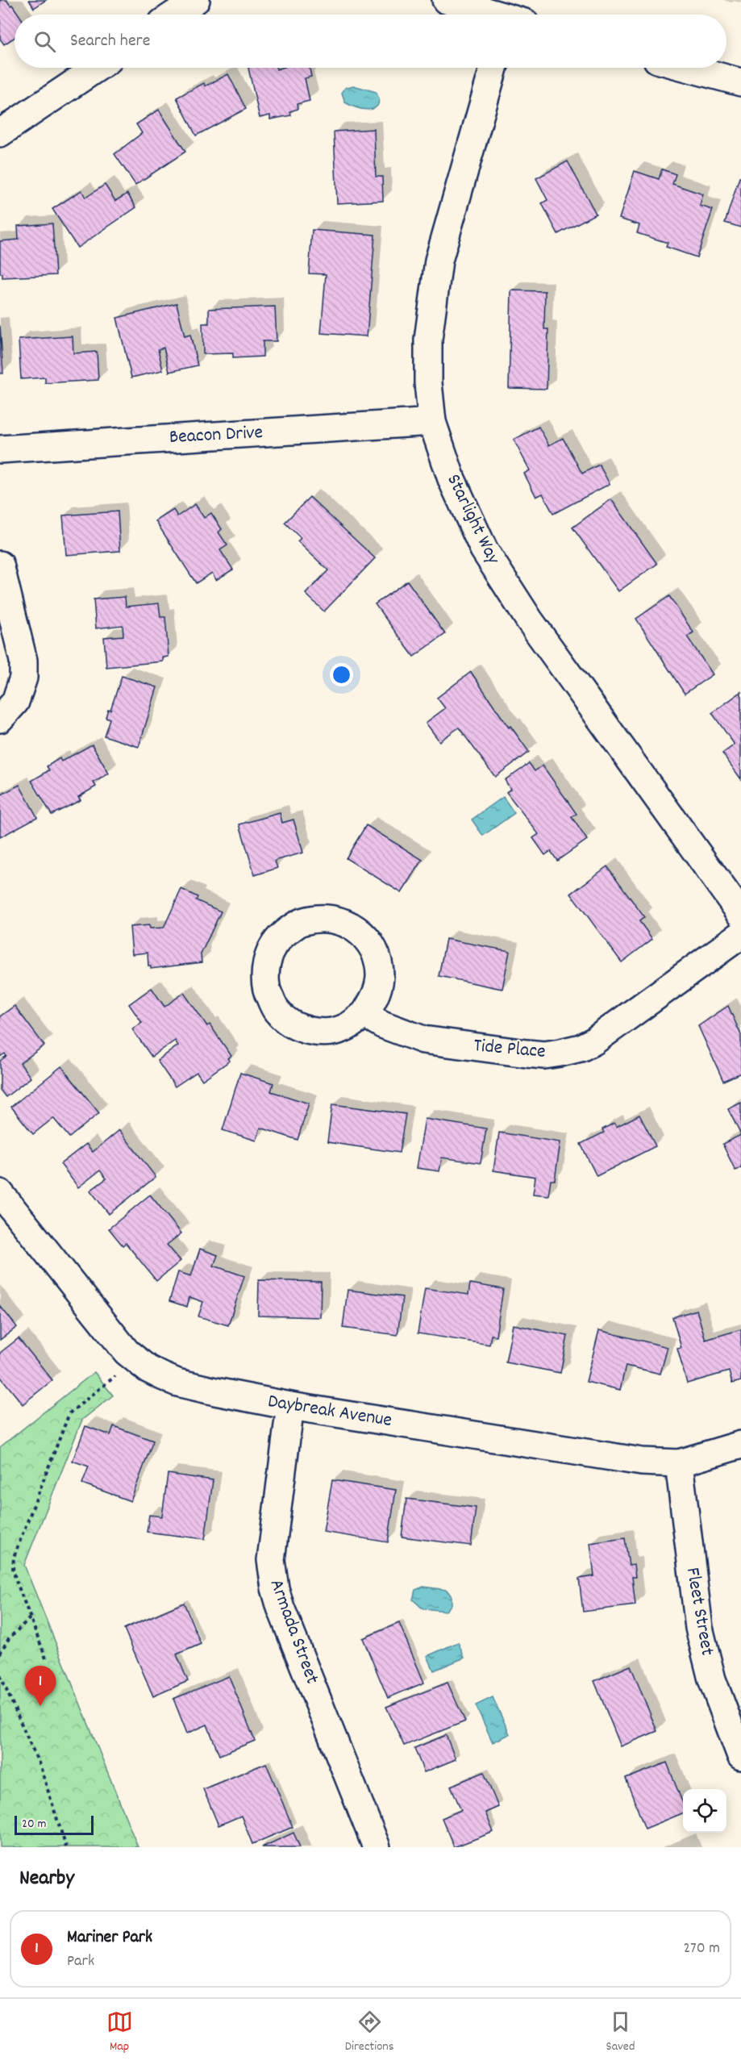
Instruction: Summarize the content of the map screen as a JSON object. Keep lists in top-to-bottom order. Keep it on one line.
{"streets":{"street":["Beacon Drive","Starlight Way","Tide Place","Daybreak Avenue","Fleet Street","Armada Street"]},"crossings":[["Beacon Drive","Starlight Way"],["Daybreak Avenue","Fleet Street"],["Daybreak Avenue","Armada Street"]],"scale_bar":"20 m","page":{"search":"Search here","pins":"1","scale":"20 m","heading":"Nearby","list":[{"mark":"1","name":"Mariner Park","note":"Park","value":"270 m"}],"nav":["Map","Directions","Saved"]}}
